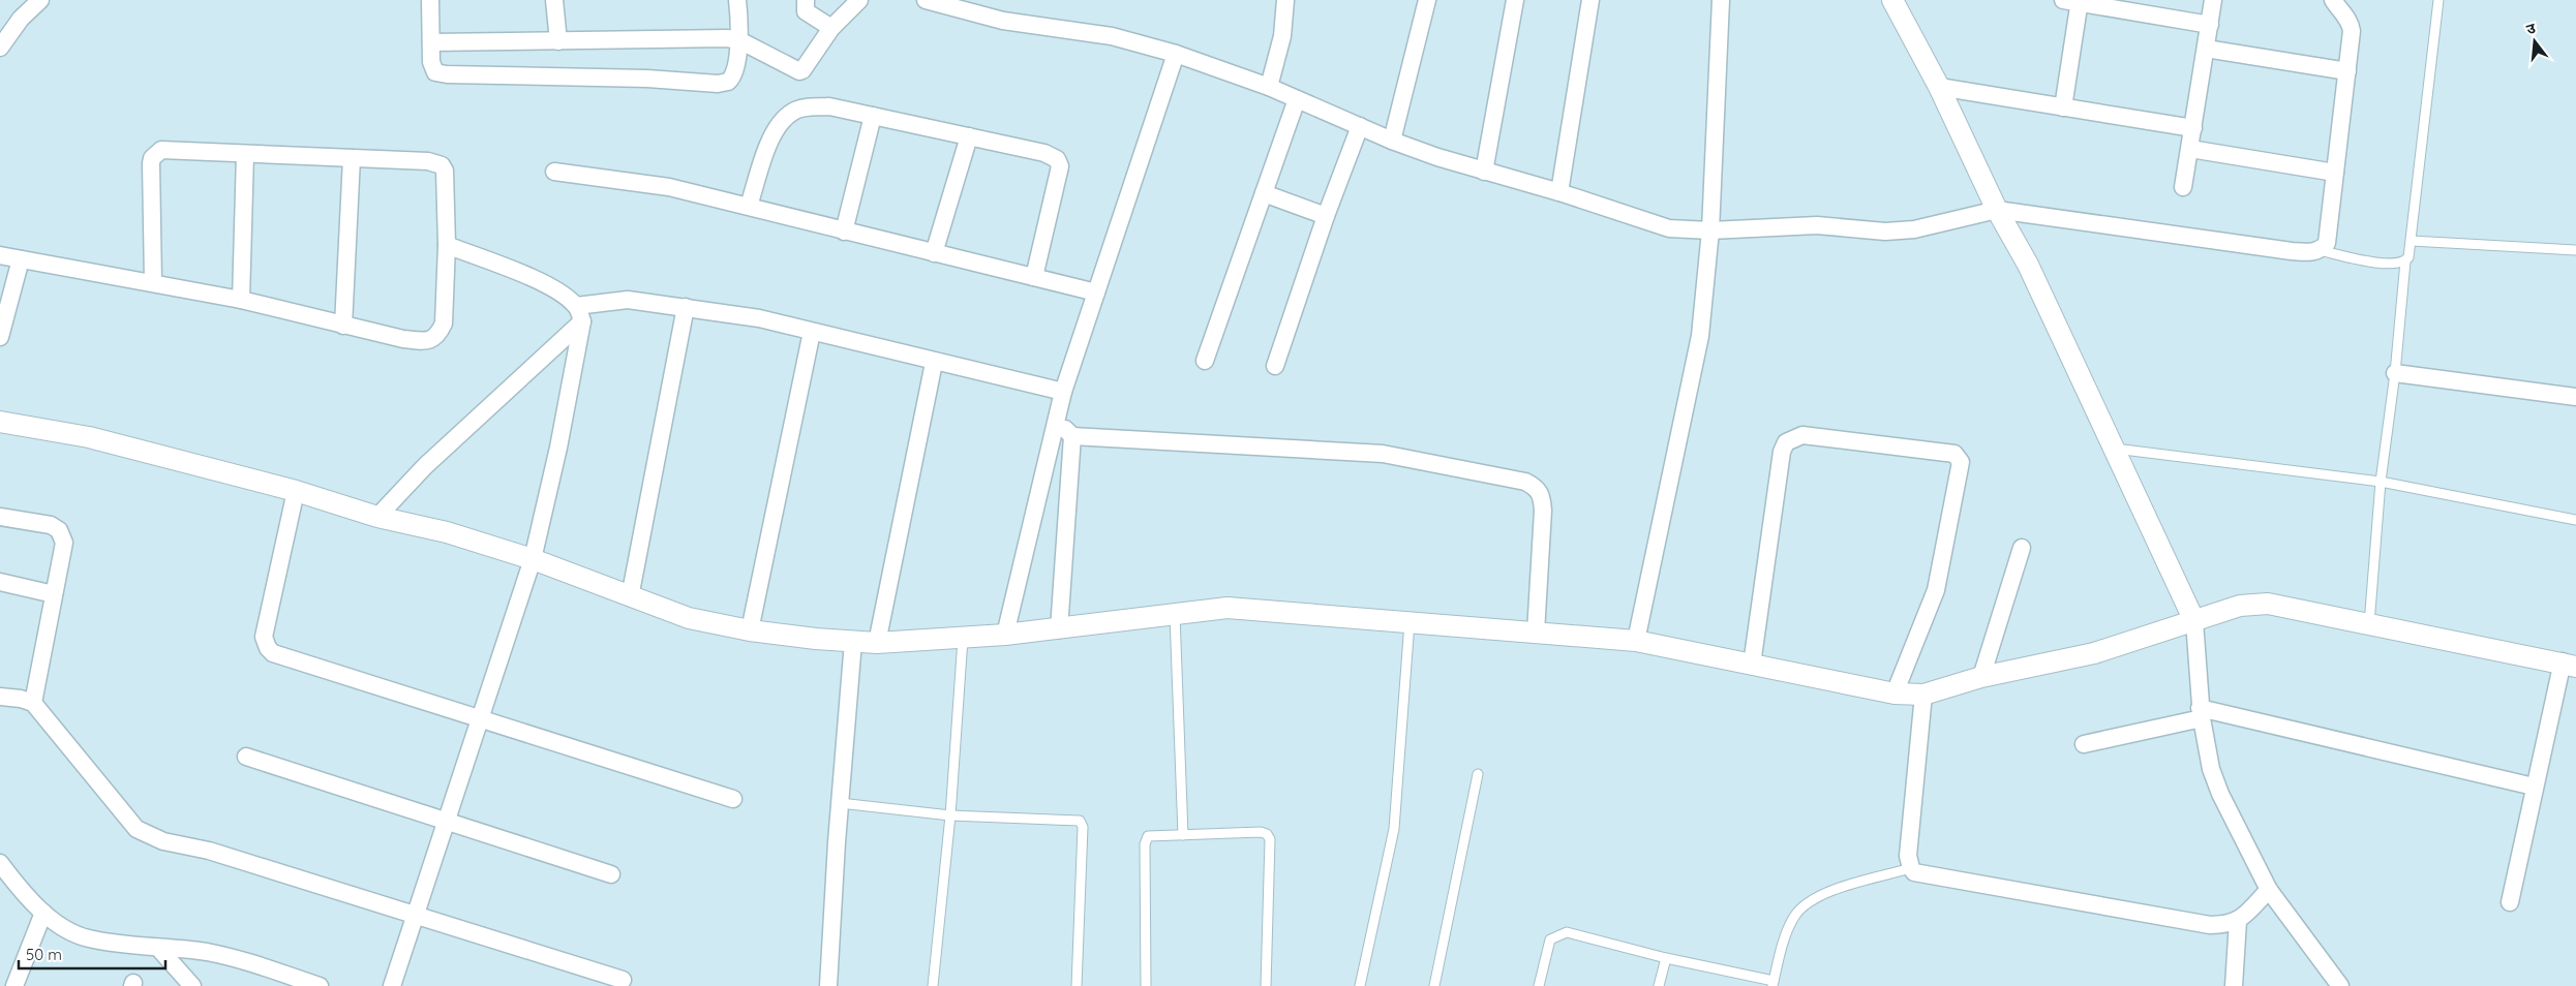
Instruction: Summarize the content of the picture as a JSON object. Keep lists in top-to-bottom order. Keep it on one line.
{"scale_bar":"50 m","north":"top"}
